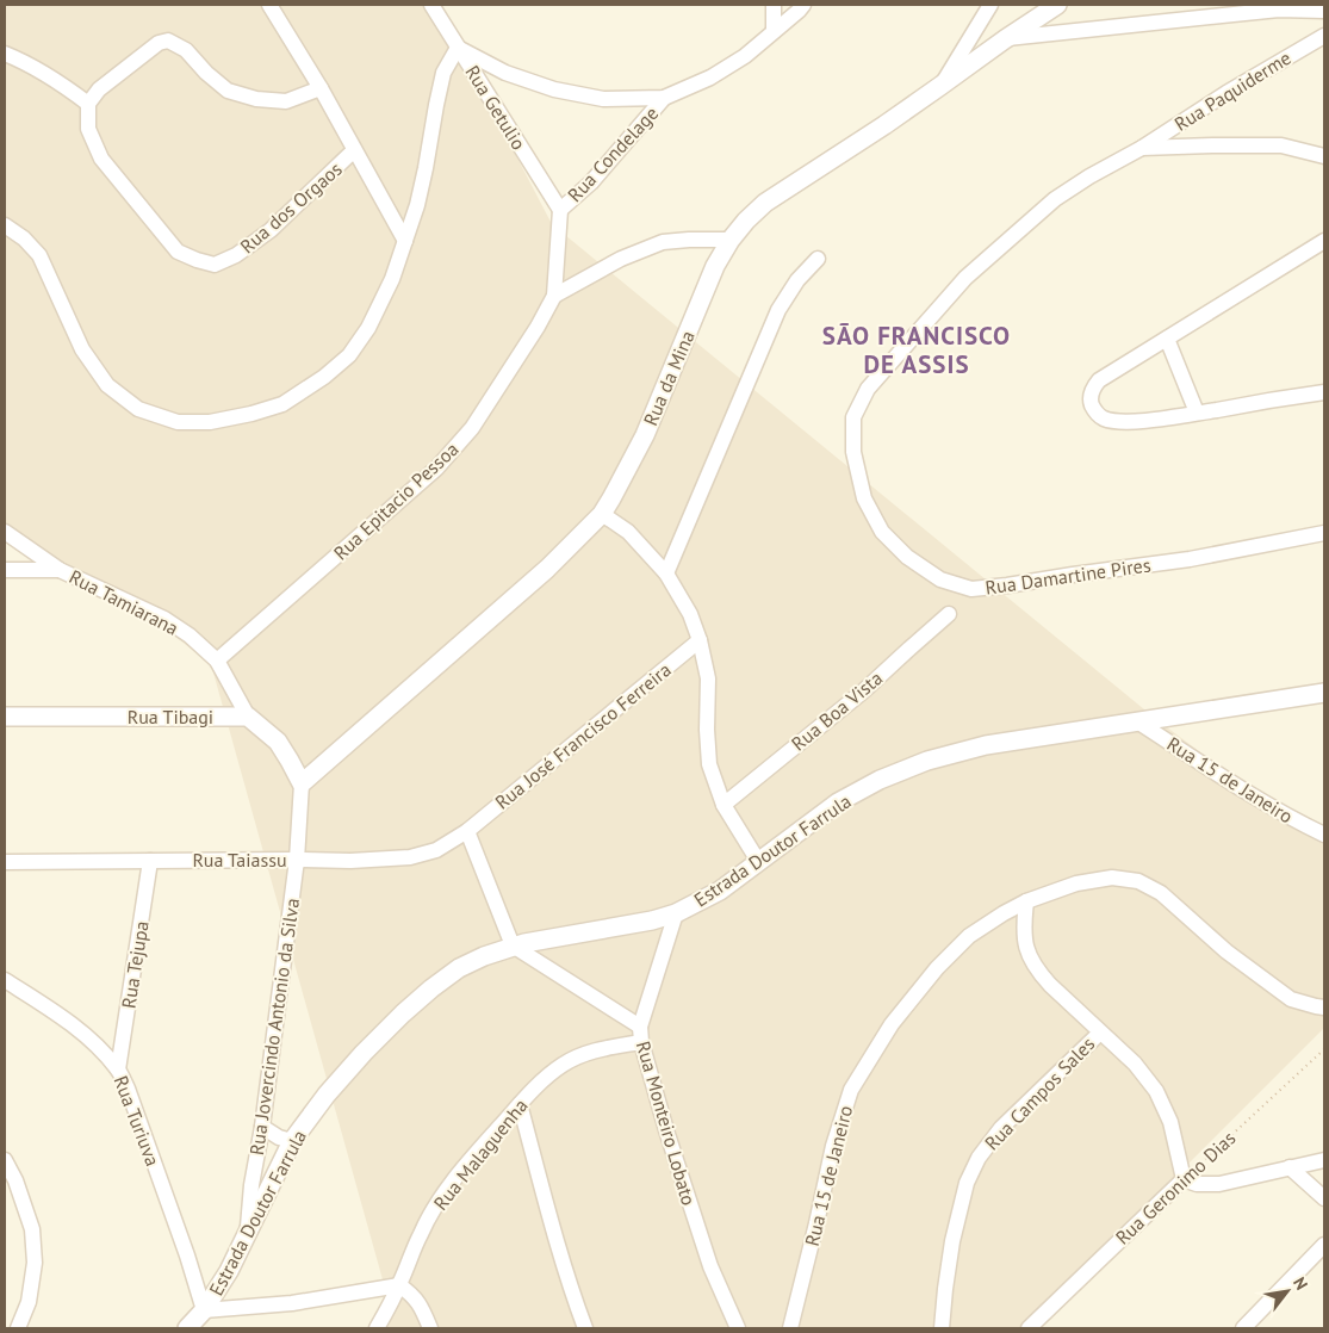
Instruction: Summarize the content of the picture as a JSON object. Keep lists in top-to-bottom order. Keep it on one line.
{"streets":{"street":["Rua Paquiderme","Rua Getulio","Rua Condelage","Rua dos Orgaos","Rua da Mina","Rua Epitacio Pessoa","Rua Damartine Pires","Rua Tamiarana","Rua Boa Vista","Rua Tibagi","Rua José Francisco Ferreira","Rua 15 de Janeiro","Estrada Doutor Farrula","Rua Taiassu","Rua Tejupa","Rua Jovercindo Antonio da Silva","Rua Campos Sales","Rua Turiuva","Rua Monteiro Lobato","Rua Malaguenha","Rua Geronimo Dias"]},"crossings":[["Rua Paquiderme","Rua Damartine Pires"],["Rua Getulio","Rua Condelage"],["Rua Getulio","Rua Epitacio Pessoa"],["Rua Condelage","Rua Epitacio Pessoa"],["Rua da Mina","Rua Jovercindo Antonio da Silva"],["Rua Epitacio Pessoa","Rua Tamiarana"],["Rua Tamiarana","Rua Tibagi"],["Rua José Francisco Ferreira","Rua Taiassu"],["Rua 15 de Janeiro","Estrada Doutor Farrula"],["Estrada Doutor Farrula","Rua Jovercindo Antonio da Silva"],["Estrada Doutor Farrula","Rua Turiuva"],["Estrada Doutor Farrula","Rua Monteiro Lobato"],["Rua Taiassu","Rua Tejupa"],["Rua Taiassu","Rua Jovercindo Antonio da Silva"],["Rua Tejupa","Rua Turiuva"],["Rua Monteiro Lobato","Rua Malaguenha"]],"districts":["SÃO FRANCISCO DE ASSIS"],"north":"top right"}
